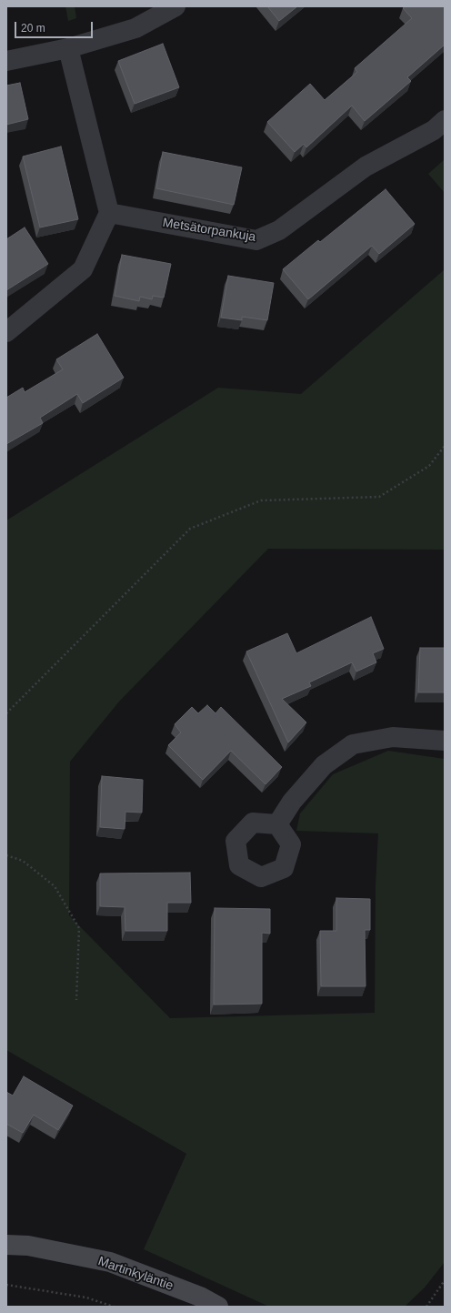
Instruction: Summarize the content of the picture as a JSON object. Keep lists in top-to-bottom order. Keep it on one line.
{"streets":{"street":["Metsätorpankuja","Martinkyläntie"]},"scale_bar":"20 m"}
